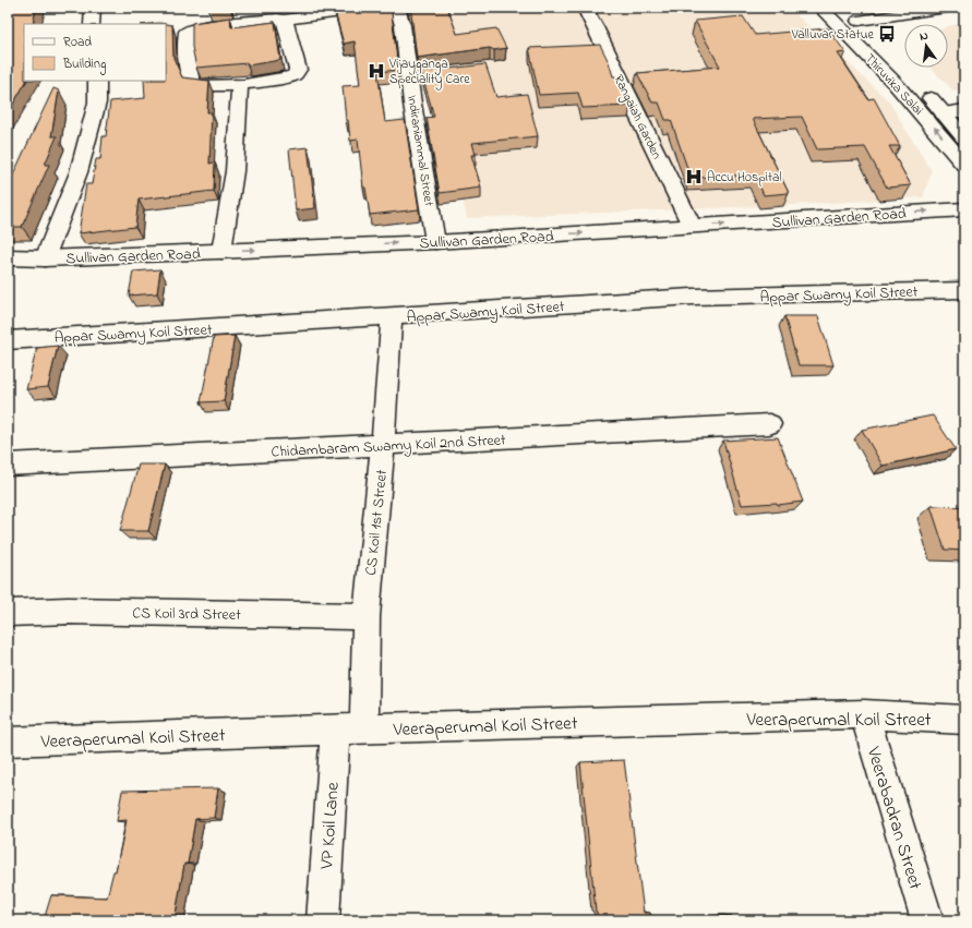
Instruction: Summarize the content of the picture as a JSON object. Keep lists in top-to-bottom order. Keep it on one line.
{"streets":{"street":["Thiruvika Salai","Rangaiah Garden","Indiraniammal Street","Sullivan Garden Road","Appar Swamy Koil Street","Chidambaram Swamy Koil 2nd Street","CS Koil 1st Street","CS Koil 3rd Street","Veeraperumal Koil Street","Veerabadran Street","VP Koil Lane"]},"crossings":[["Rangaiah Garden","Sullivan Garden Road"],["Indiraniammal Street","Sullivan Garden Road"],["Appar Swamy Koil Street","CS Koil 1st Street"],["Chidambaram Swamy Koil 2nd Street","CS Koil 1st Street"],["CS Koil 1st Street","CS Koil 3rd Street"],["CS Koil 1st Street","Veeraperumal Koil Street"],["Veeraperumal Koil Street","Veerabadran Street"],["Veeraperumal Koil Street","VP Koil Lane"]],"one_way":["Sullivan Garden Road"],"places":{"bus stop":["Valluvar Statue"],"hospital":["Vijayganga Speciality Care","Accu Hospital"]},"legend":["Road","Building"],"north":"top"}
